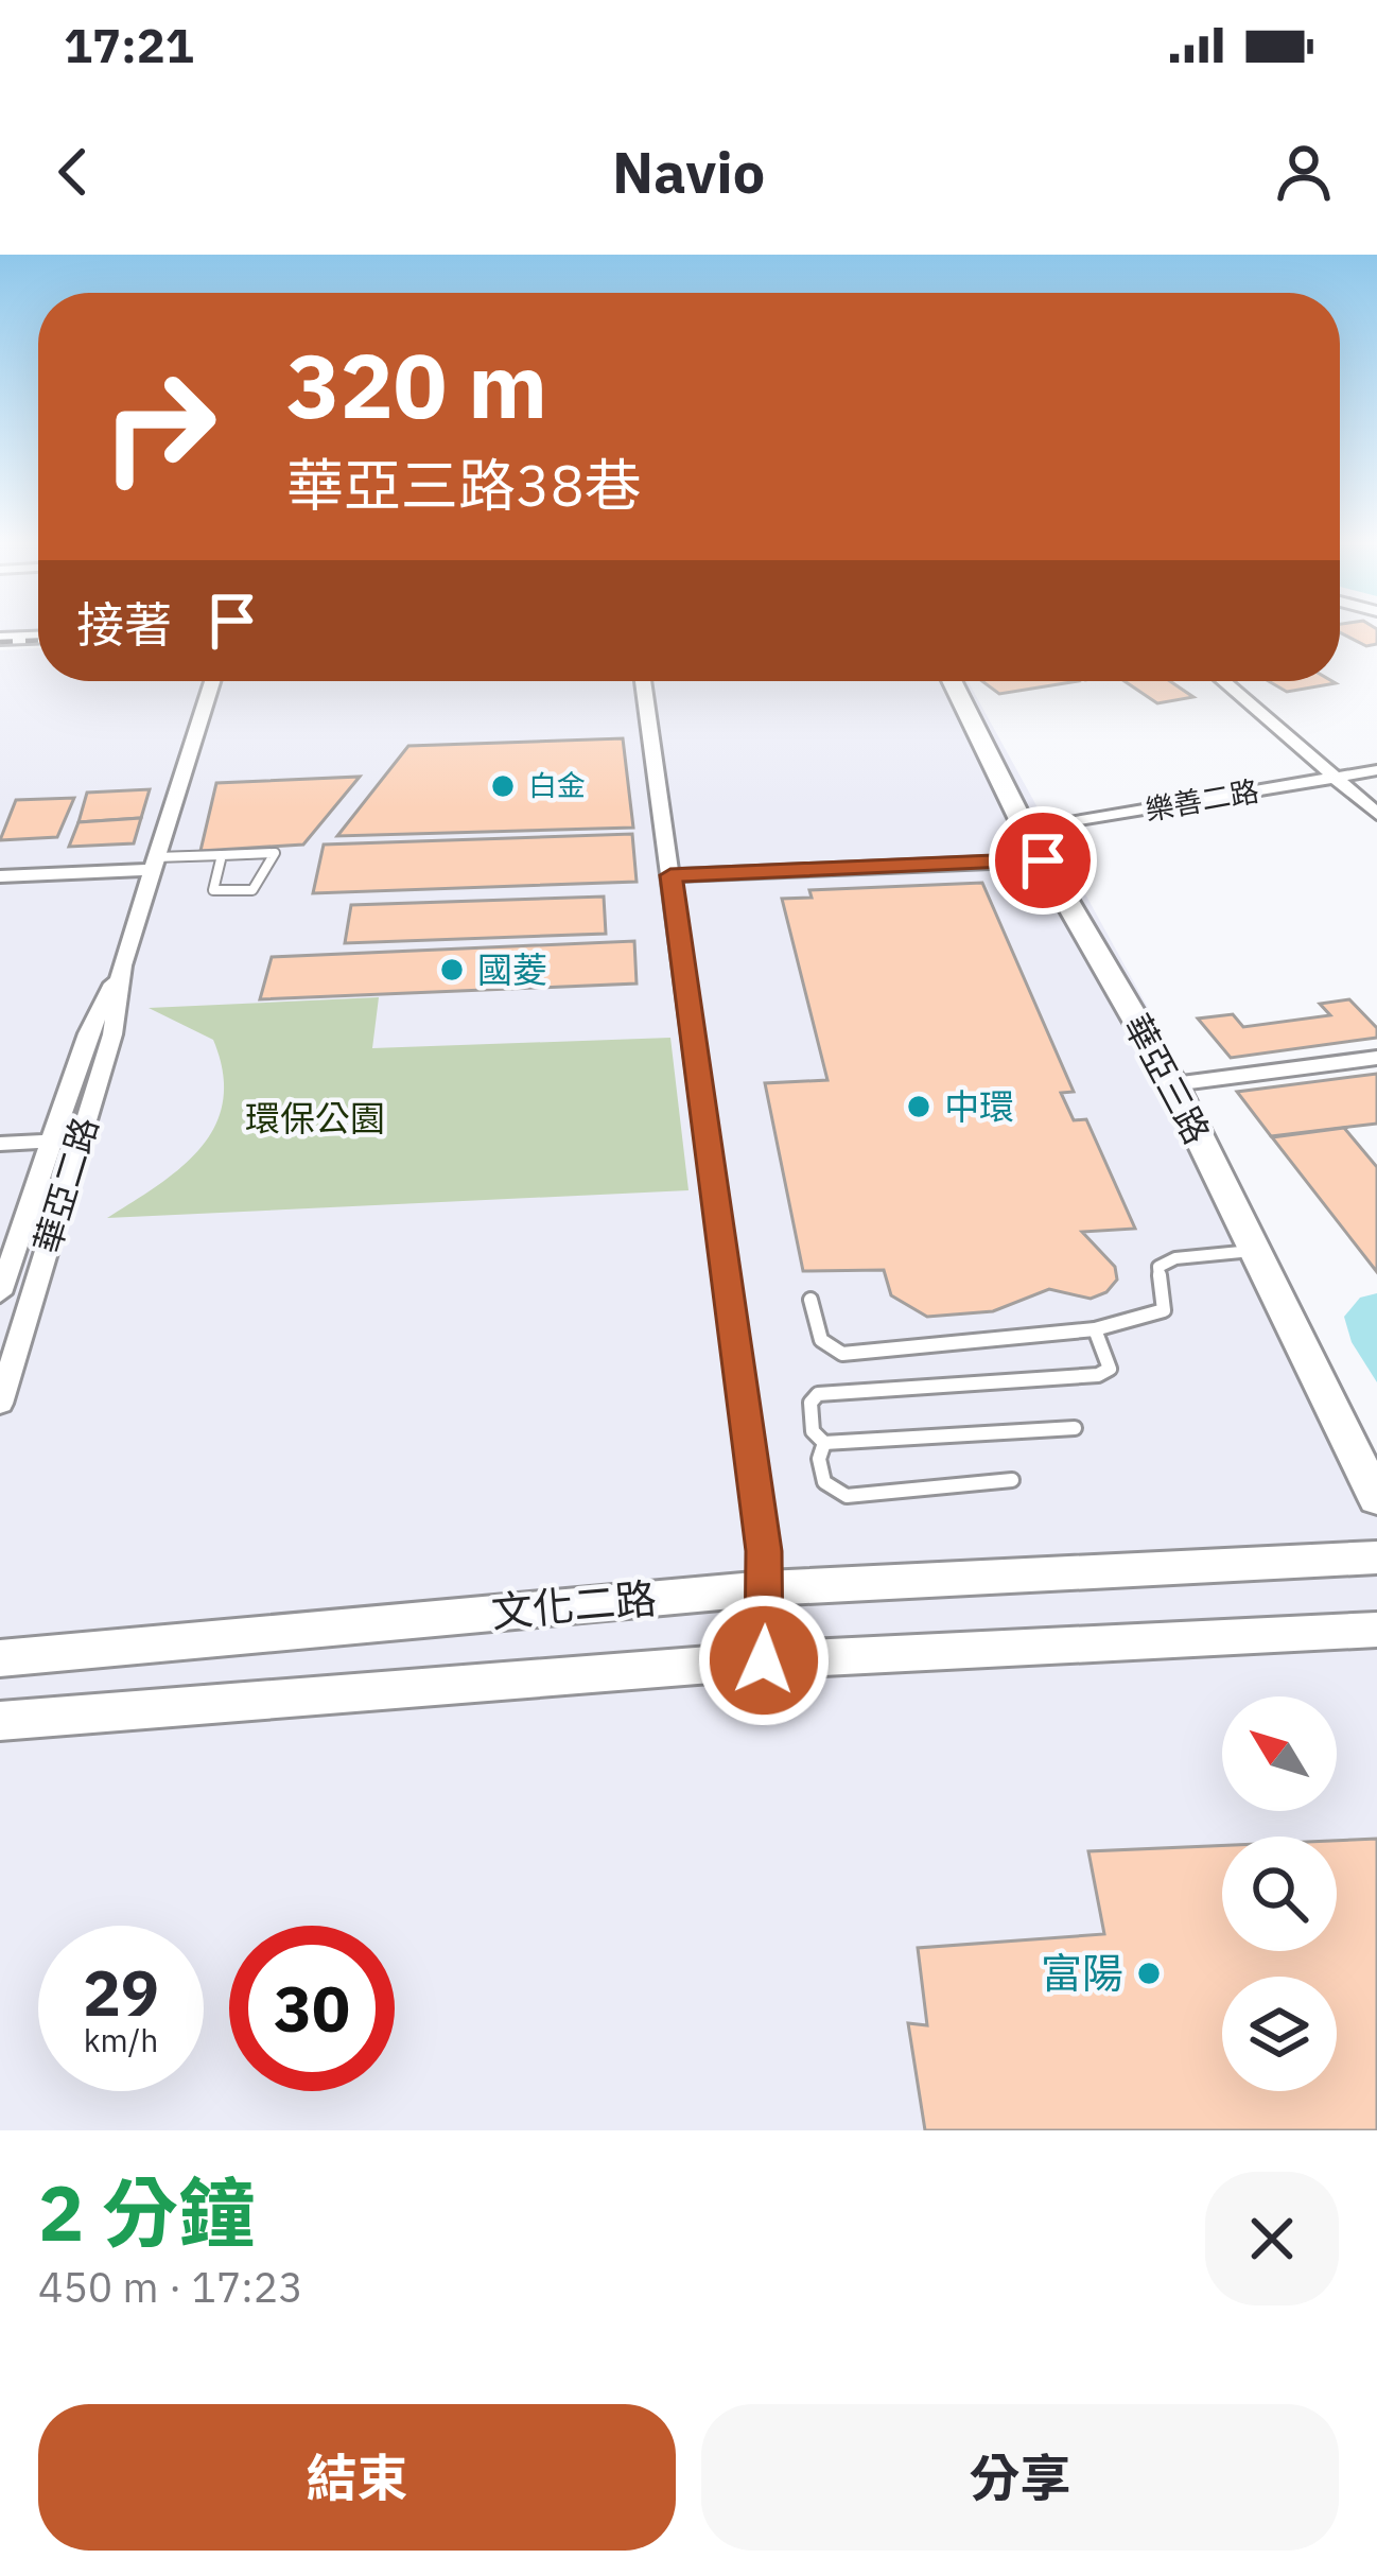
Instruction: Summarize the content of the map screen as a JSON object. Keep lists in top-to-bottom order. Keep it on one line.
{"streets":{"street":["樂善二路","華亞三路","華亞二路","文化二路"]},"crossings":[["樂善二路","華亞三路"]],"parks":["環保公園"],"places":["白金","國菱","中環","富陽"],"north":"top left","page":{"status":"17:21","header":"Navio","turn":["320 m","華亞三路38巷"],"then":"接著","speed":"29 km/h","limit":"30","heading":["2 分鐘","450 m · 17:23"],"buttons":["結束","分享"]}}
